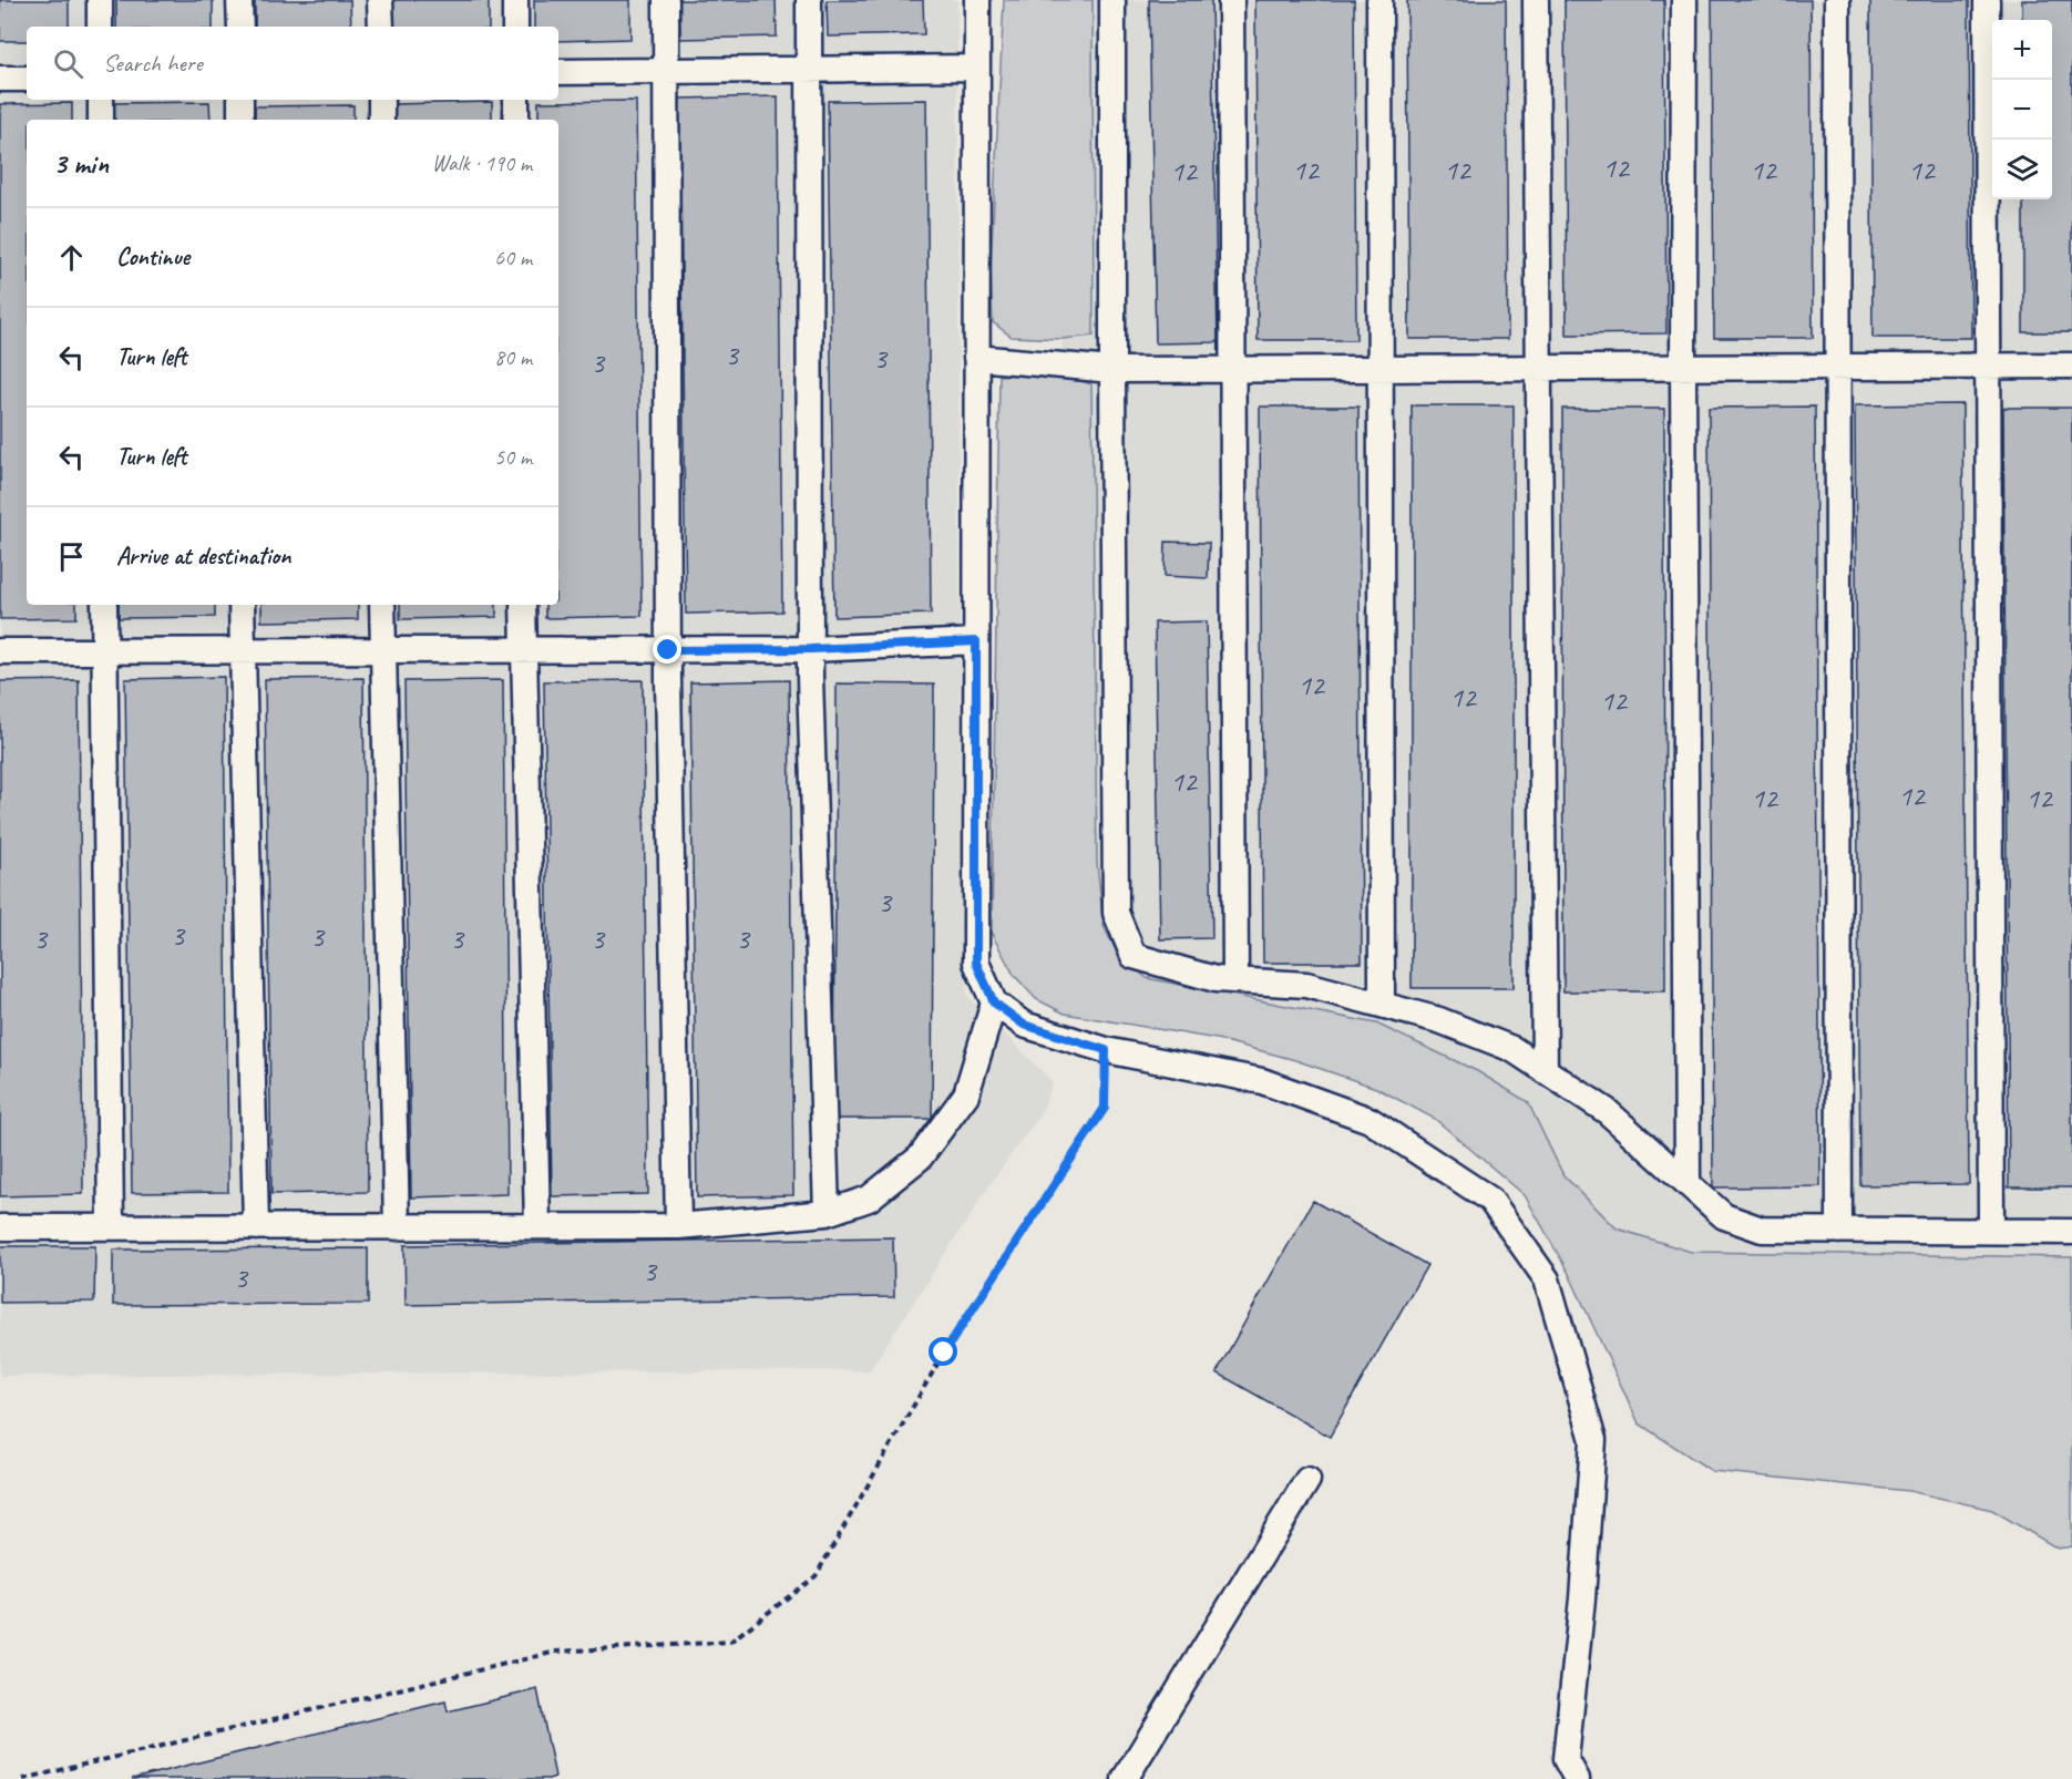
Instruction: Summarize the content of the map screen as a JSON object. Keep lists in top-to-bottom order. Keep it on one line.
{"house_numbers":["12","12","12","12","12","12","3","3","3","12","12","12","12","12","12","12","3","3","3","3","3","3","3","3","3"],"page":{"map_buttons":["+","−"],"search":"Search here","heading":["3 min","Walk · 190 m"],"list":[["Continue","60 m"],["Turn left","80 m"],["Turn left","50 m"],"Arrive at destination"]}}
